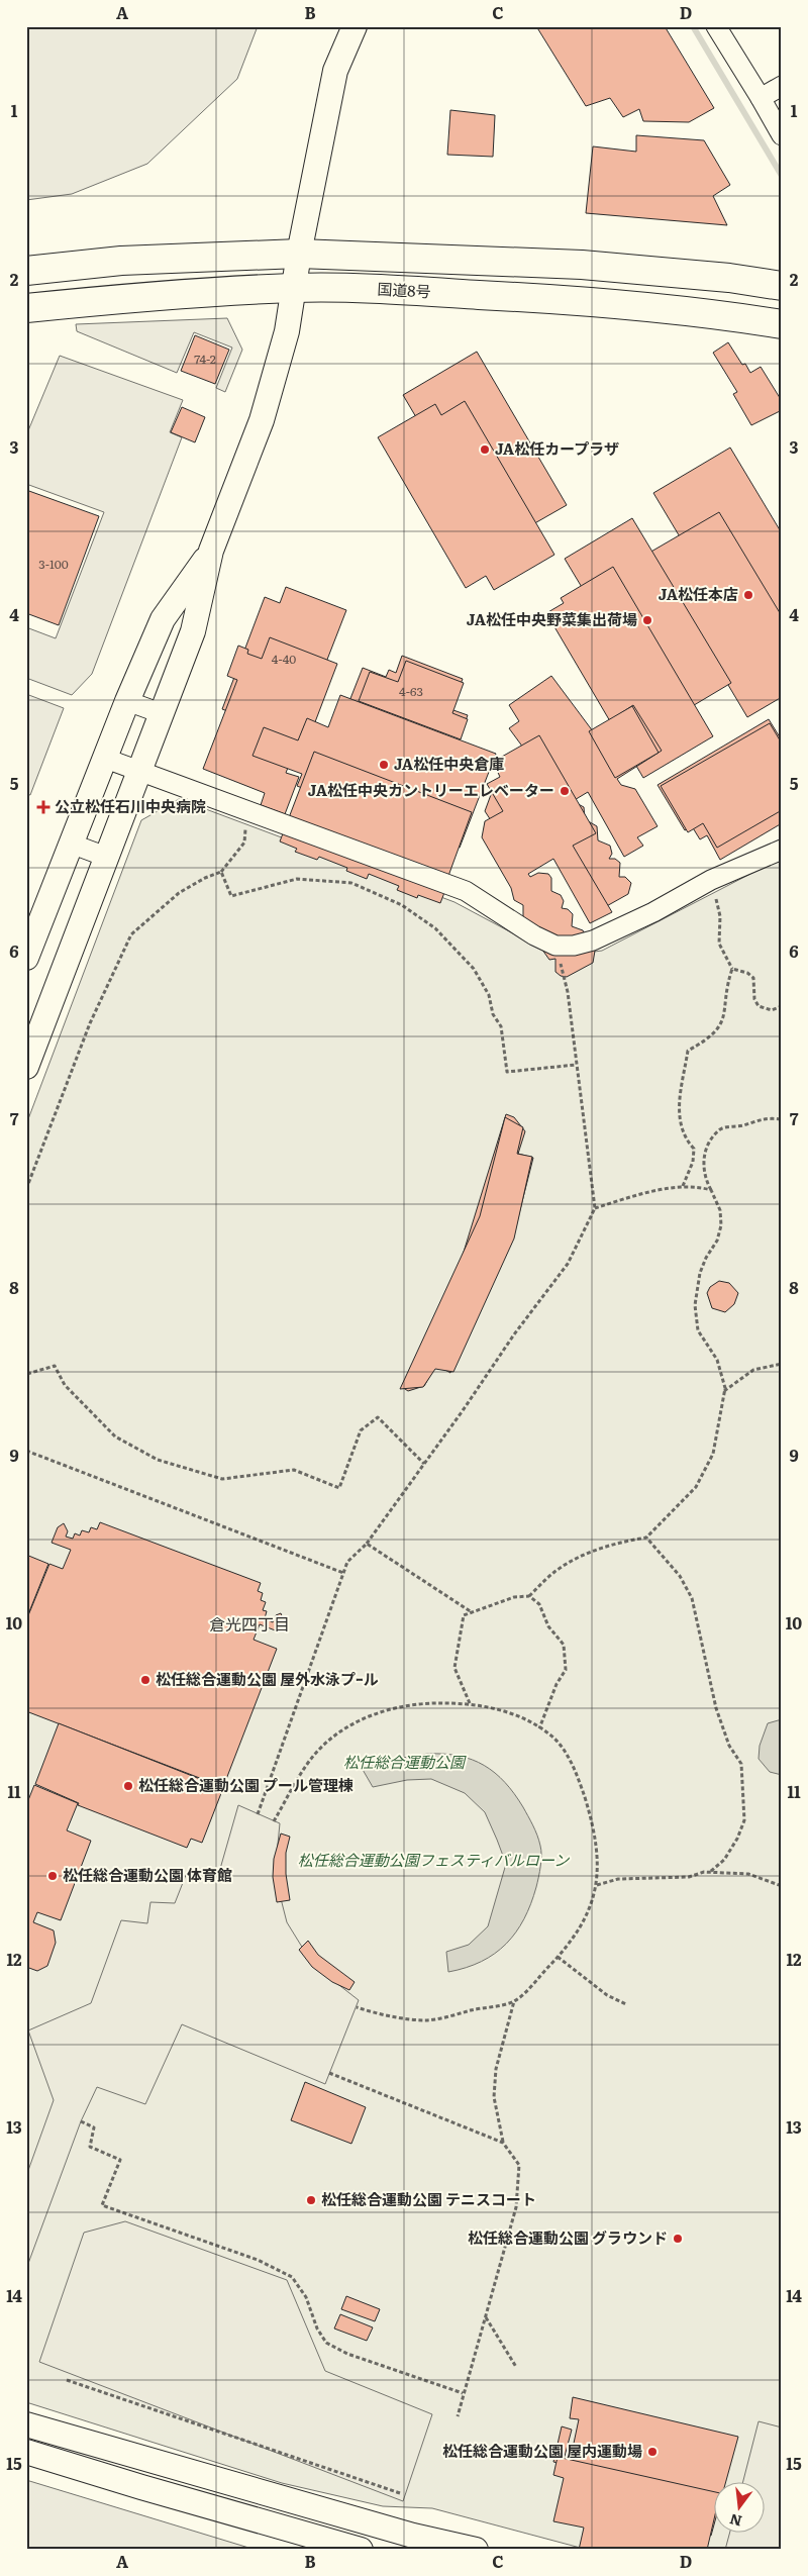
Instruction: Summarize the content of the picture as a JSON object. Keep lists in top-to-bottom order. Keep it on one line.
{"streets":{"highway":["国道8号"]},"districts":["倉光四丁目"],"parks":["松任総合運動公園","松任総合運動公園フェスティバルローン"],"places":{"other":["JA松任カープラザ","JA松任本店","JA松任中央野菜集出荷場","JA松任中央倉庫","JA松任中央カントリーエレベーター","松任総合運動公園 屋外水泳プｰル","松任総合運動公園 プール管理棟","松任総合運動公園 体育館","松任総合運動公園 テニスコート","松任総合運動公園 グラウンド","松任総合運動公園 屋内運動場"],"health":["公立松任石川中央病院"]},"house_numbers":["74-2","3-100","4-40","4-63"],"north":"bottom","grid":{"columns":["A","B","C","D"],"rows":["1","2","3","4","5","6","7","8","9","10","11","12","13","14","15"]}}
